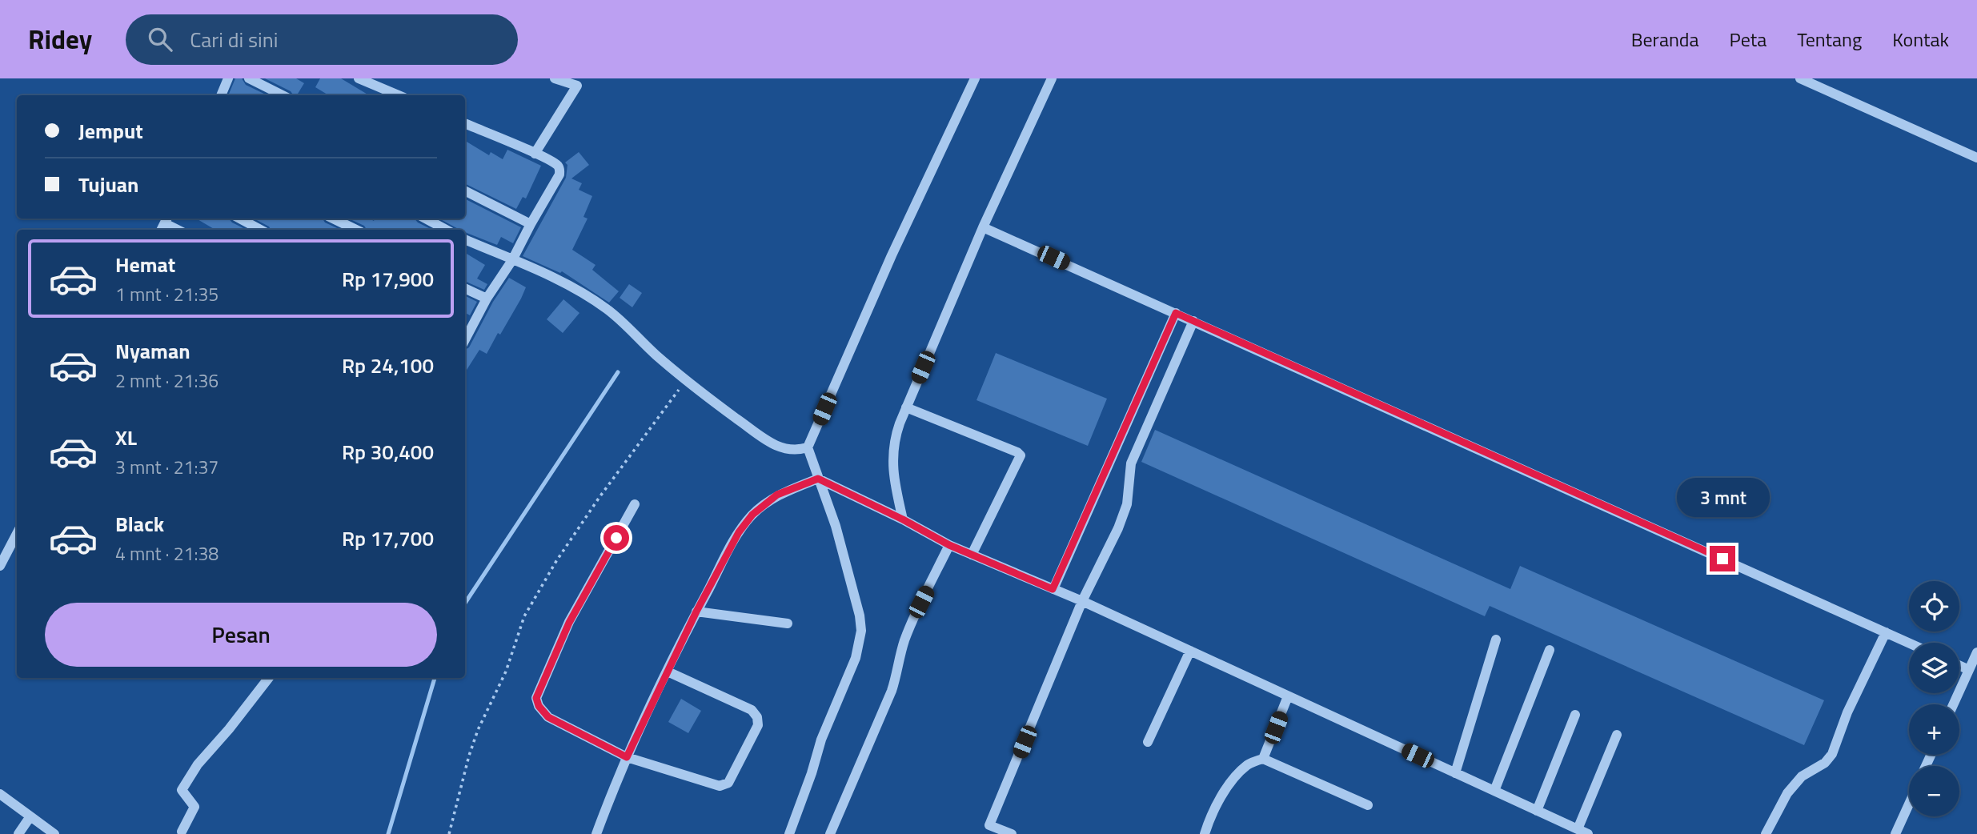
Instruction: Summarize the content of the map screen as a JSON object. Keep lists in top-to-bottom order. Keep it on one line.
{"page":{"header":"Ridey","search":"Cari di sini","nav":["Beranda","Peta","Tentang","Kontak"],"banner":["Jemput","Tujuan"],"list":[{"name":"Hemat","note":"1 mnt · 21:35","value":"Rp 17,900"},{"name":"Nyaman","note":"2 mnt · 21:36","value":"Rp 24,100"},{"name":"XL","note":"3 mnt · 21:37","value":"Rp 30,400"},{"name":"Black","note":"4 mnt · 21:38","value":"Rp 17,700"}],"bubble":"3 mnt","map_buttons":["+","−"],"buttons":"Pesan"}}
